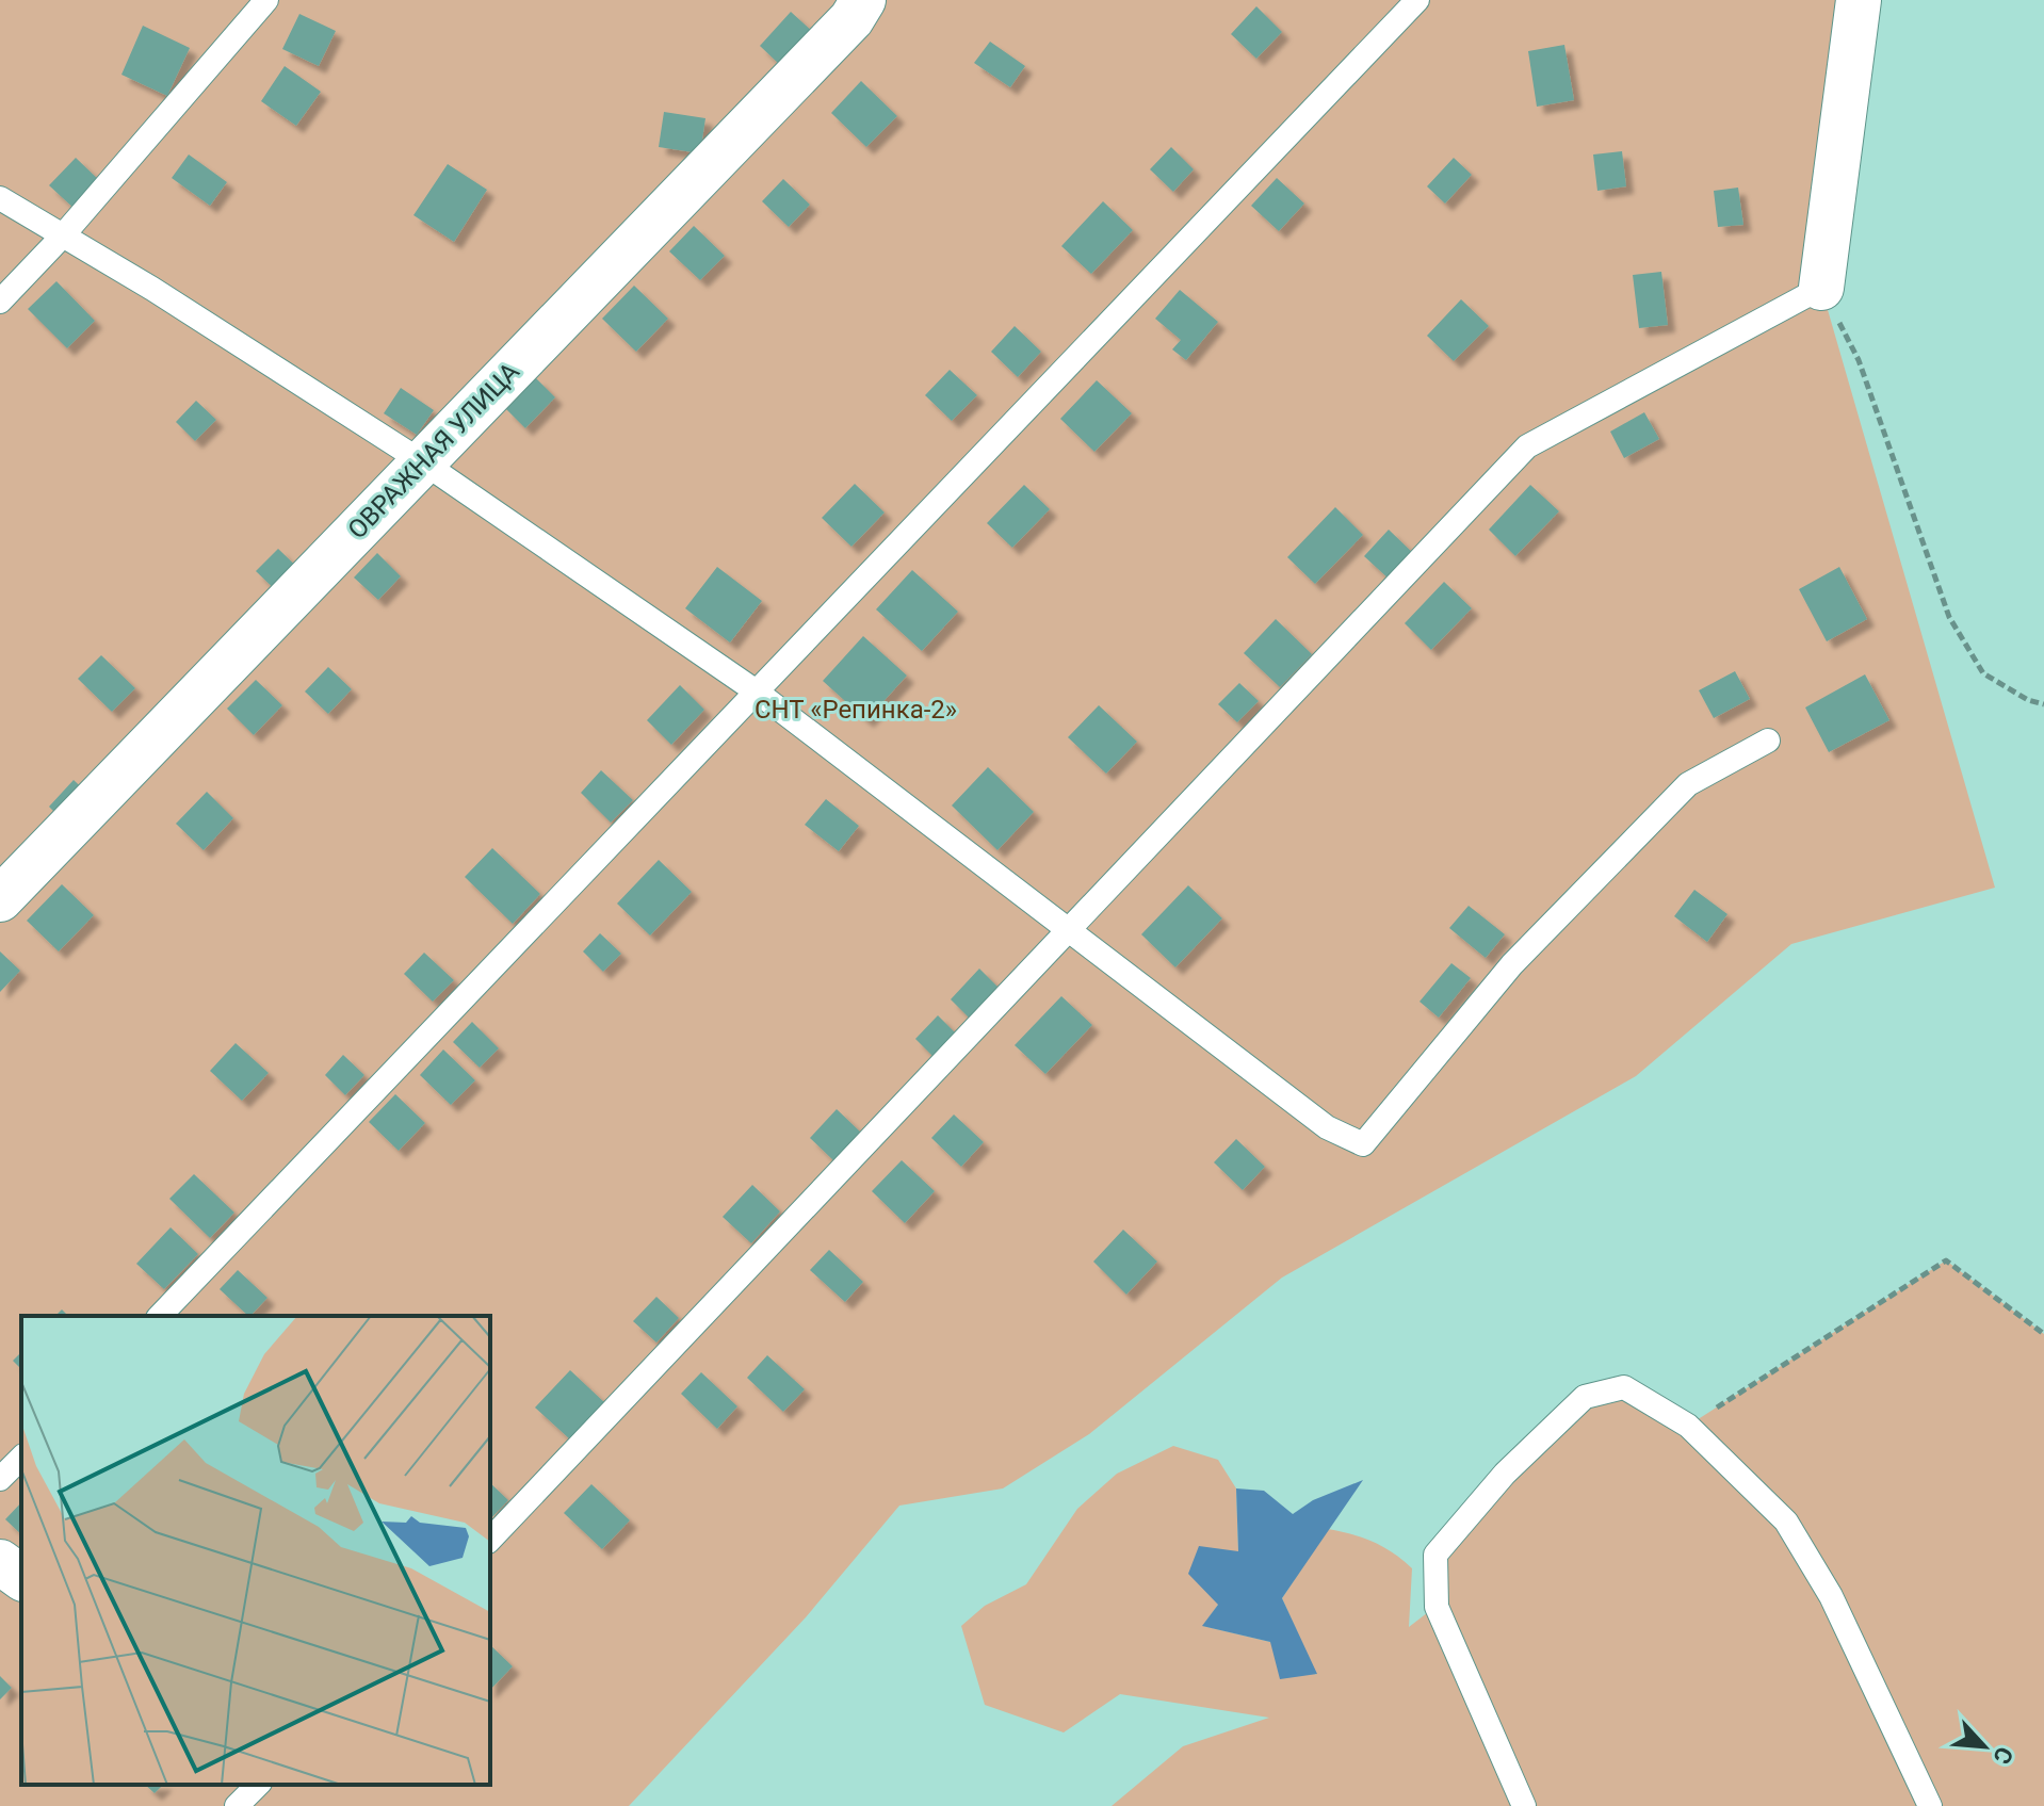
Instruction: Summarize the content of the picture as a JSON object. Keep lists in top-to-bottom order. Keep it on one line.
{"streets":{"street":["ОВРАЖНАЯ УЛИЦА"]},"parks":["СНТ «Репинка-2»"],"north":"bottom right"}
